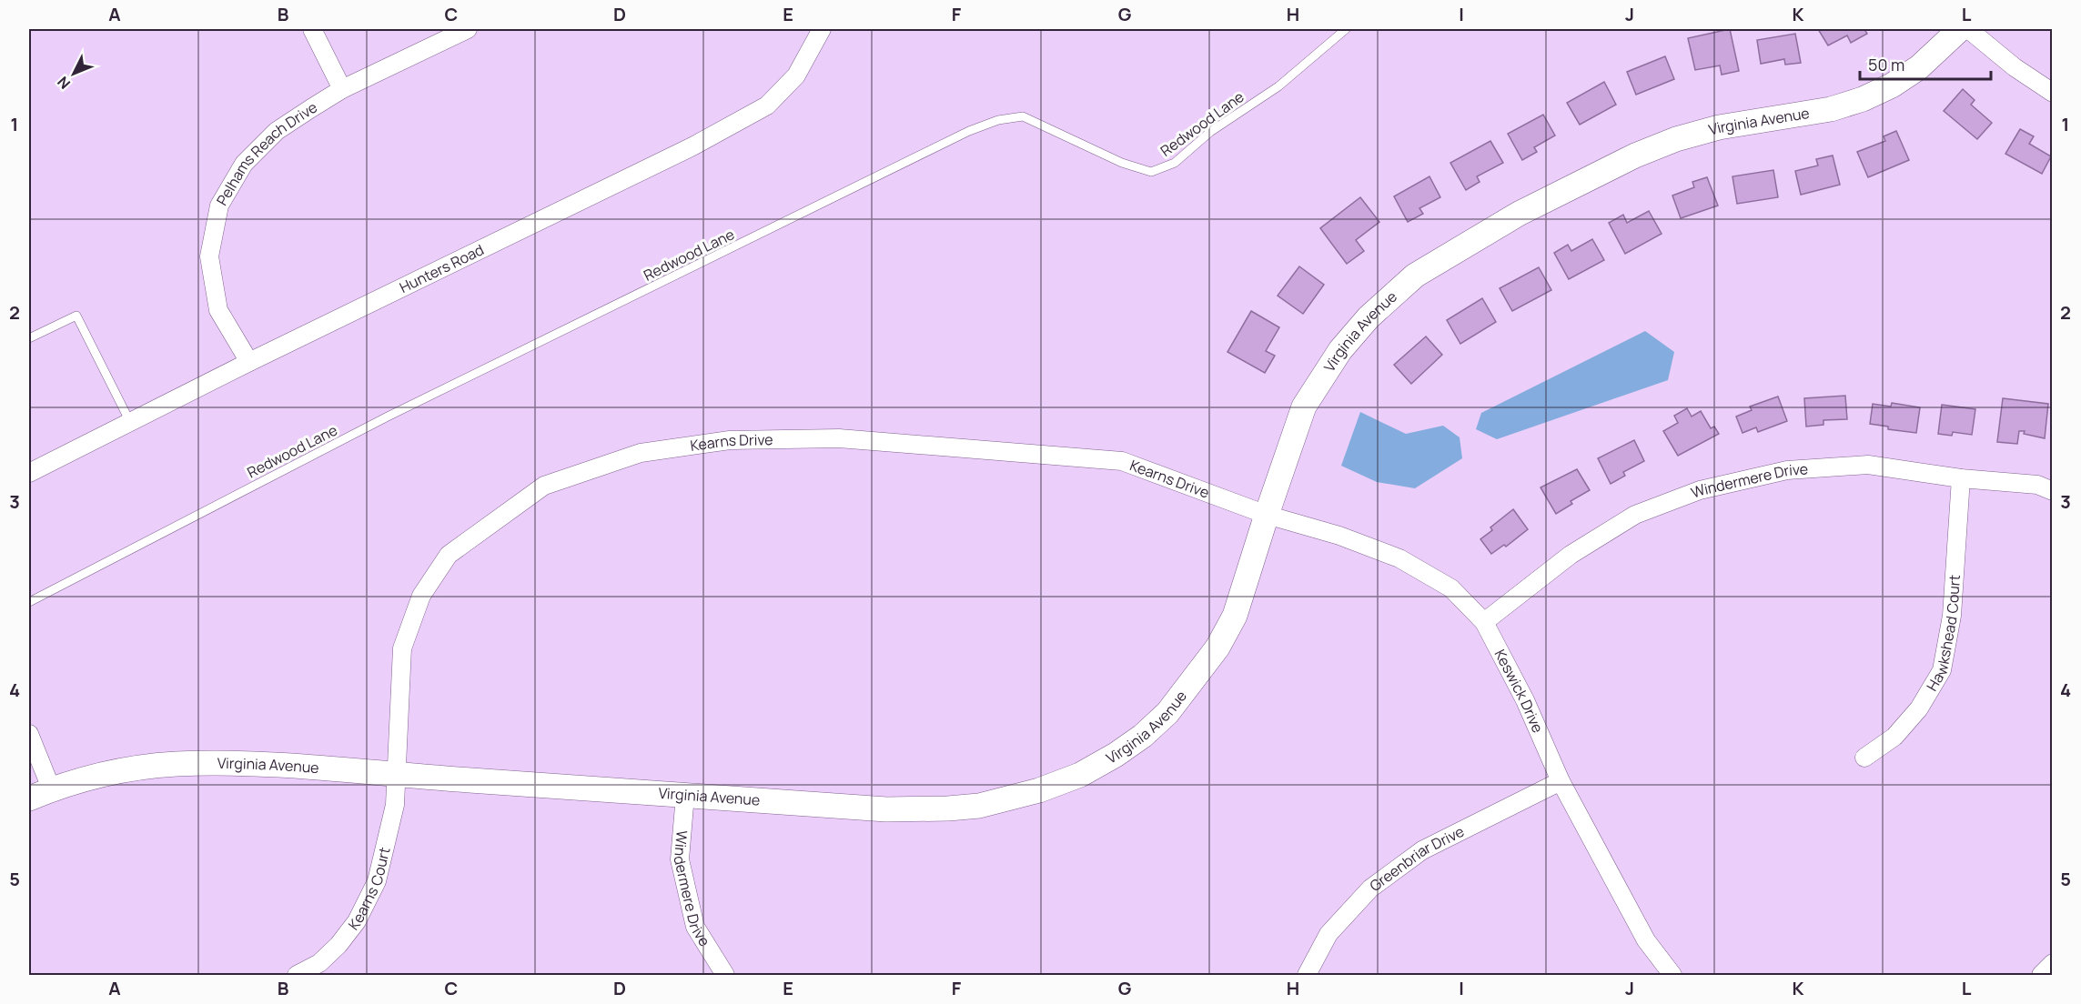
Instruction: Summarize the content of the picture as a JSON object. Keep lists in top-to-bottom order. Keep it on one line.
{"streets":{"street":["Virginia Avenue","Pelhams Reach Drive","Hunters Road","Kearns Drive","Windermere Drive","Hawkshead Court","Keswick Drive","Greenbriar Drive","Kearns Court"],"lane":["Redwood Lane"]},"crossings":[["Virginia Avenue","Kearns Drive"],["Virginia Avenue","Windermere Drive"],["Virginia Avenue","Keswick Drive"],["Virginia Avenue","Kearns Court"],["Pelhams Reach Drive","Hunters Road"],["Kearns Drive","Keswick Drive"],["Kearns Drive","Kearns Court"],["Windermere Drive","Hawkshead Court"],["Windermere Drive","Keswick Drive"],["Keswick Drive","Greenbriar Drive"]],"scale_bar":"50 m","north":"bottom left","grid":{"columns":["A","B","C","D","E","F","G","H","I","J","K","L"],"rows":["1","2","3","4","5"]}}
